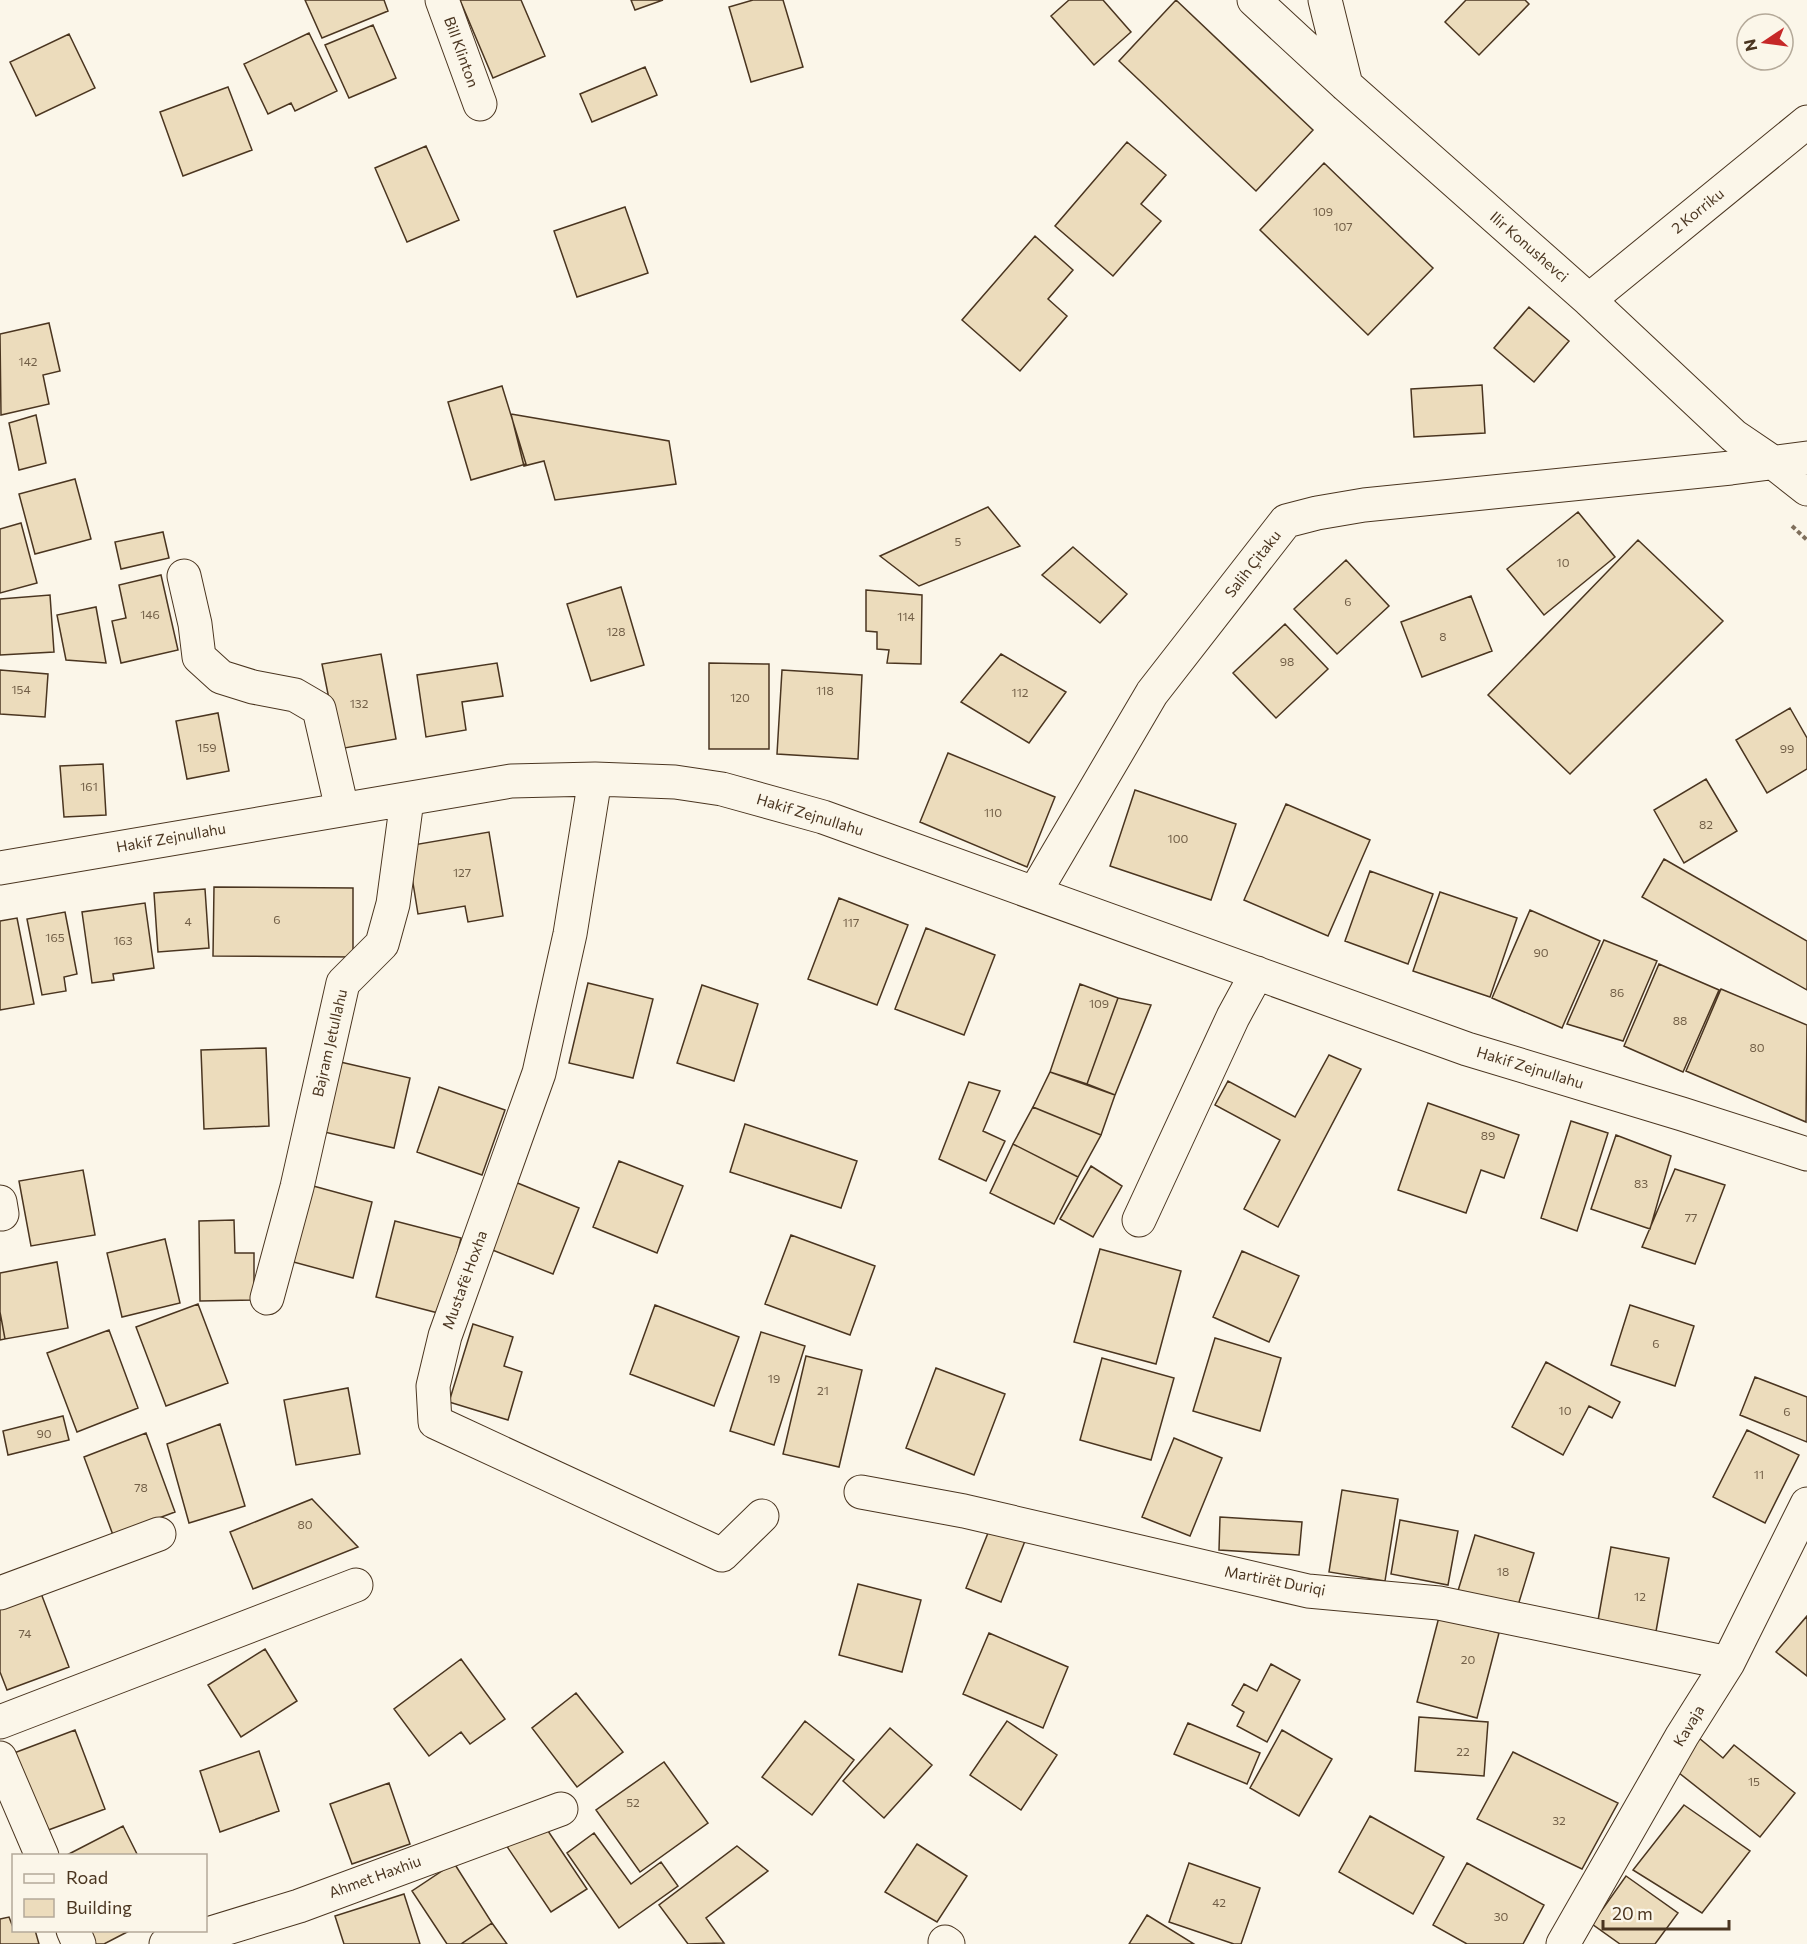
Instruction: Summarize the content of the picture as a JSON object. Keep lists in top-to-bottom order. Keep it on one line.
{"streets":{"street":["Bill Klinton","2 Korriku","Ilir Konushevci","Salih Çitaku","Hakif Zejnullahu","Bajram Jetullahu","Mustafë Hoxha","Martirët Duriqi","Kavaja","Ahmet Haxhiu"]},"crossings":[["2 Korriku","Ilir Konushevci"],["Ilir Konushevci","Salih Çitaku"],["Salih Çitaku","Hakif Zejnullahu"],["Hakif Zejnullahu","Bajram Jetullahu"],["Hakif Zejnullahu","Mustafë Hoxha"],["Martirët Duriqi","Kavaja"]],"house_numbers":["109","107","142","5","10","6","146","114","128","8","98","154","118","112","120","132","159","99","161","110","82","100","127","6","4","117","165","163","90","86","109","88","80","89","83","77","6","19","21","10","6","90","11","78","80","18","12","74","20","22","15","52","32","42","30"],"legend":["Road","Building"],"scale_bar":"20 m","north":"left"}
